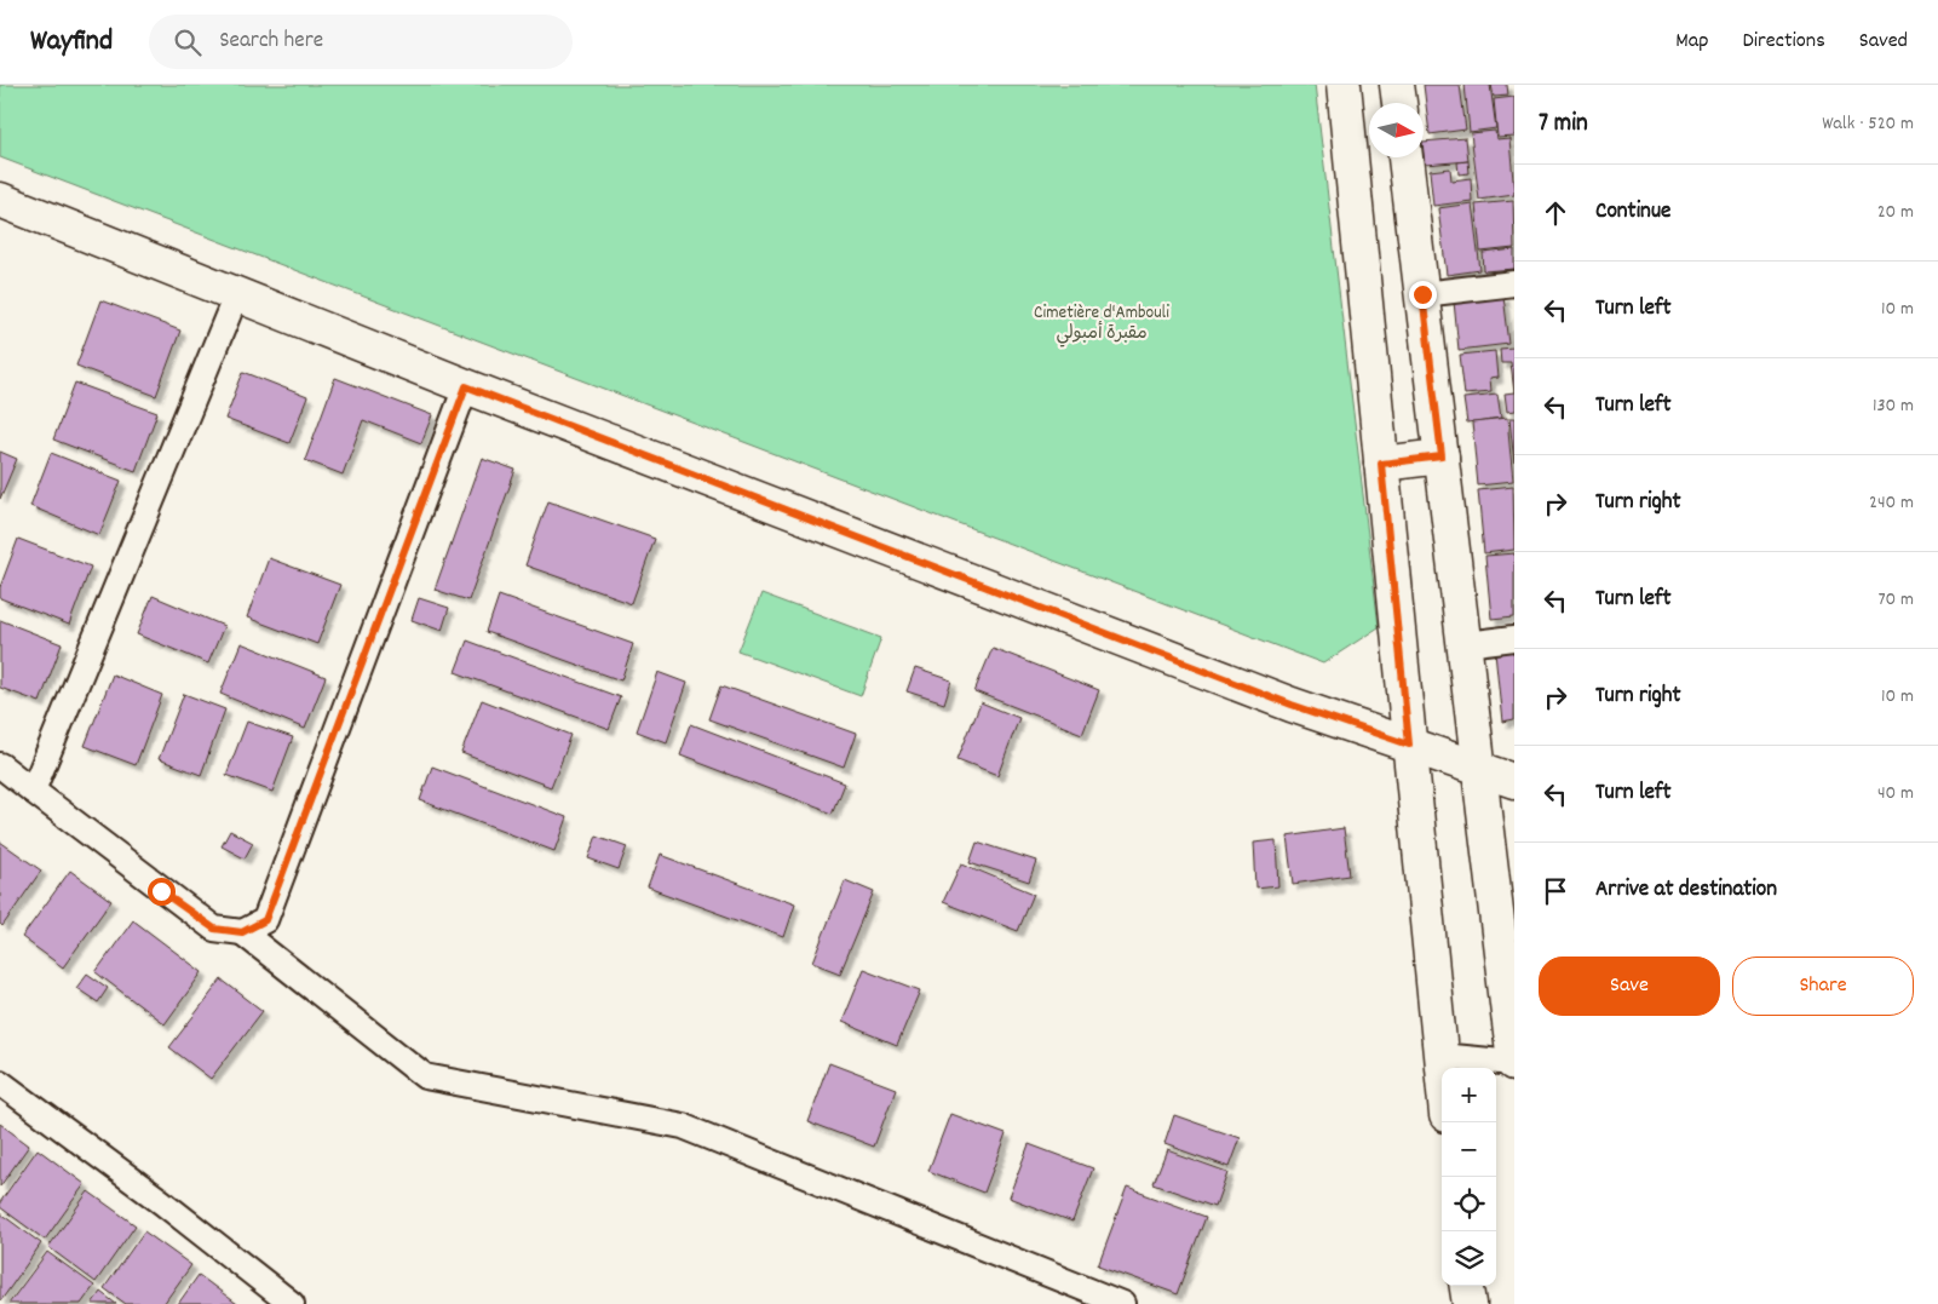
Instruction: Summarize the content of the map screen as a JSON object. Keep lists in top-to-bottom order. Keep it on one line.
{"parks":["Cimetière d'Ambouli مقبرة أمبولي"],"north":"right","page":{"header":"Wayfind","search":"Search here","nav":["Map","Directions","Saved"],"heading":["7 min","Walk · 520 m"],"list":[["Continue","20 m"],["Turn left","10 m"],["Turn left","130 m"],["Turn right","240 m"],["Turn left","70 m"],["Turn right","10 m"],["Turn left","40 m"],"Arrive at destination"],"buttons":["Save","Share"],"map_buttons":["+","−"]}}
